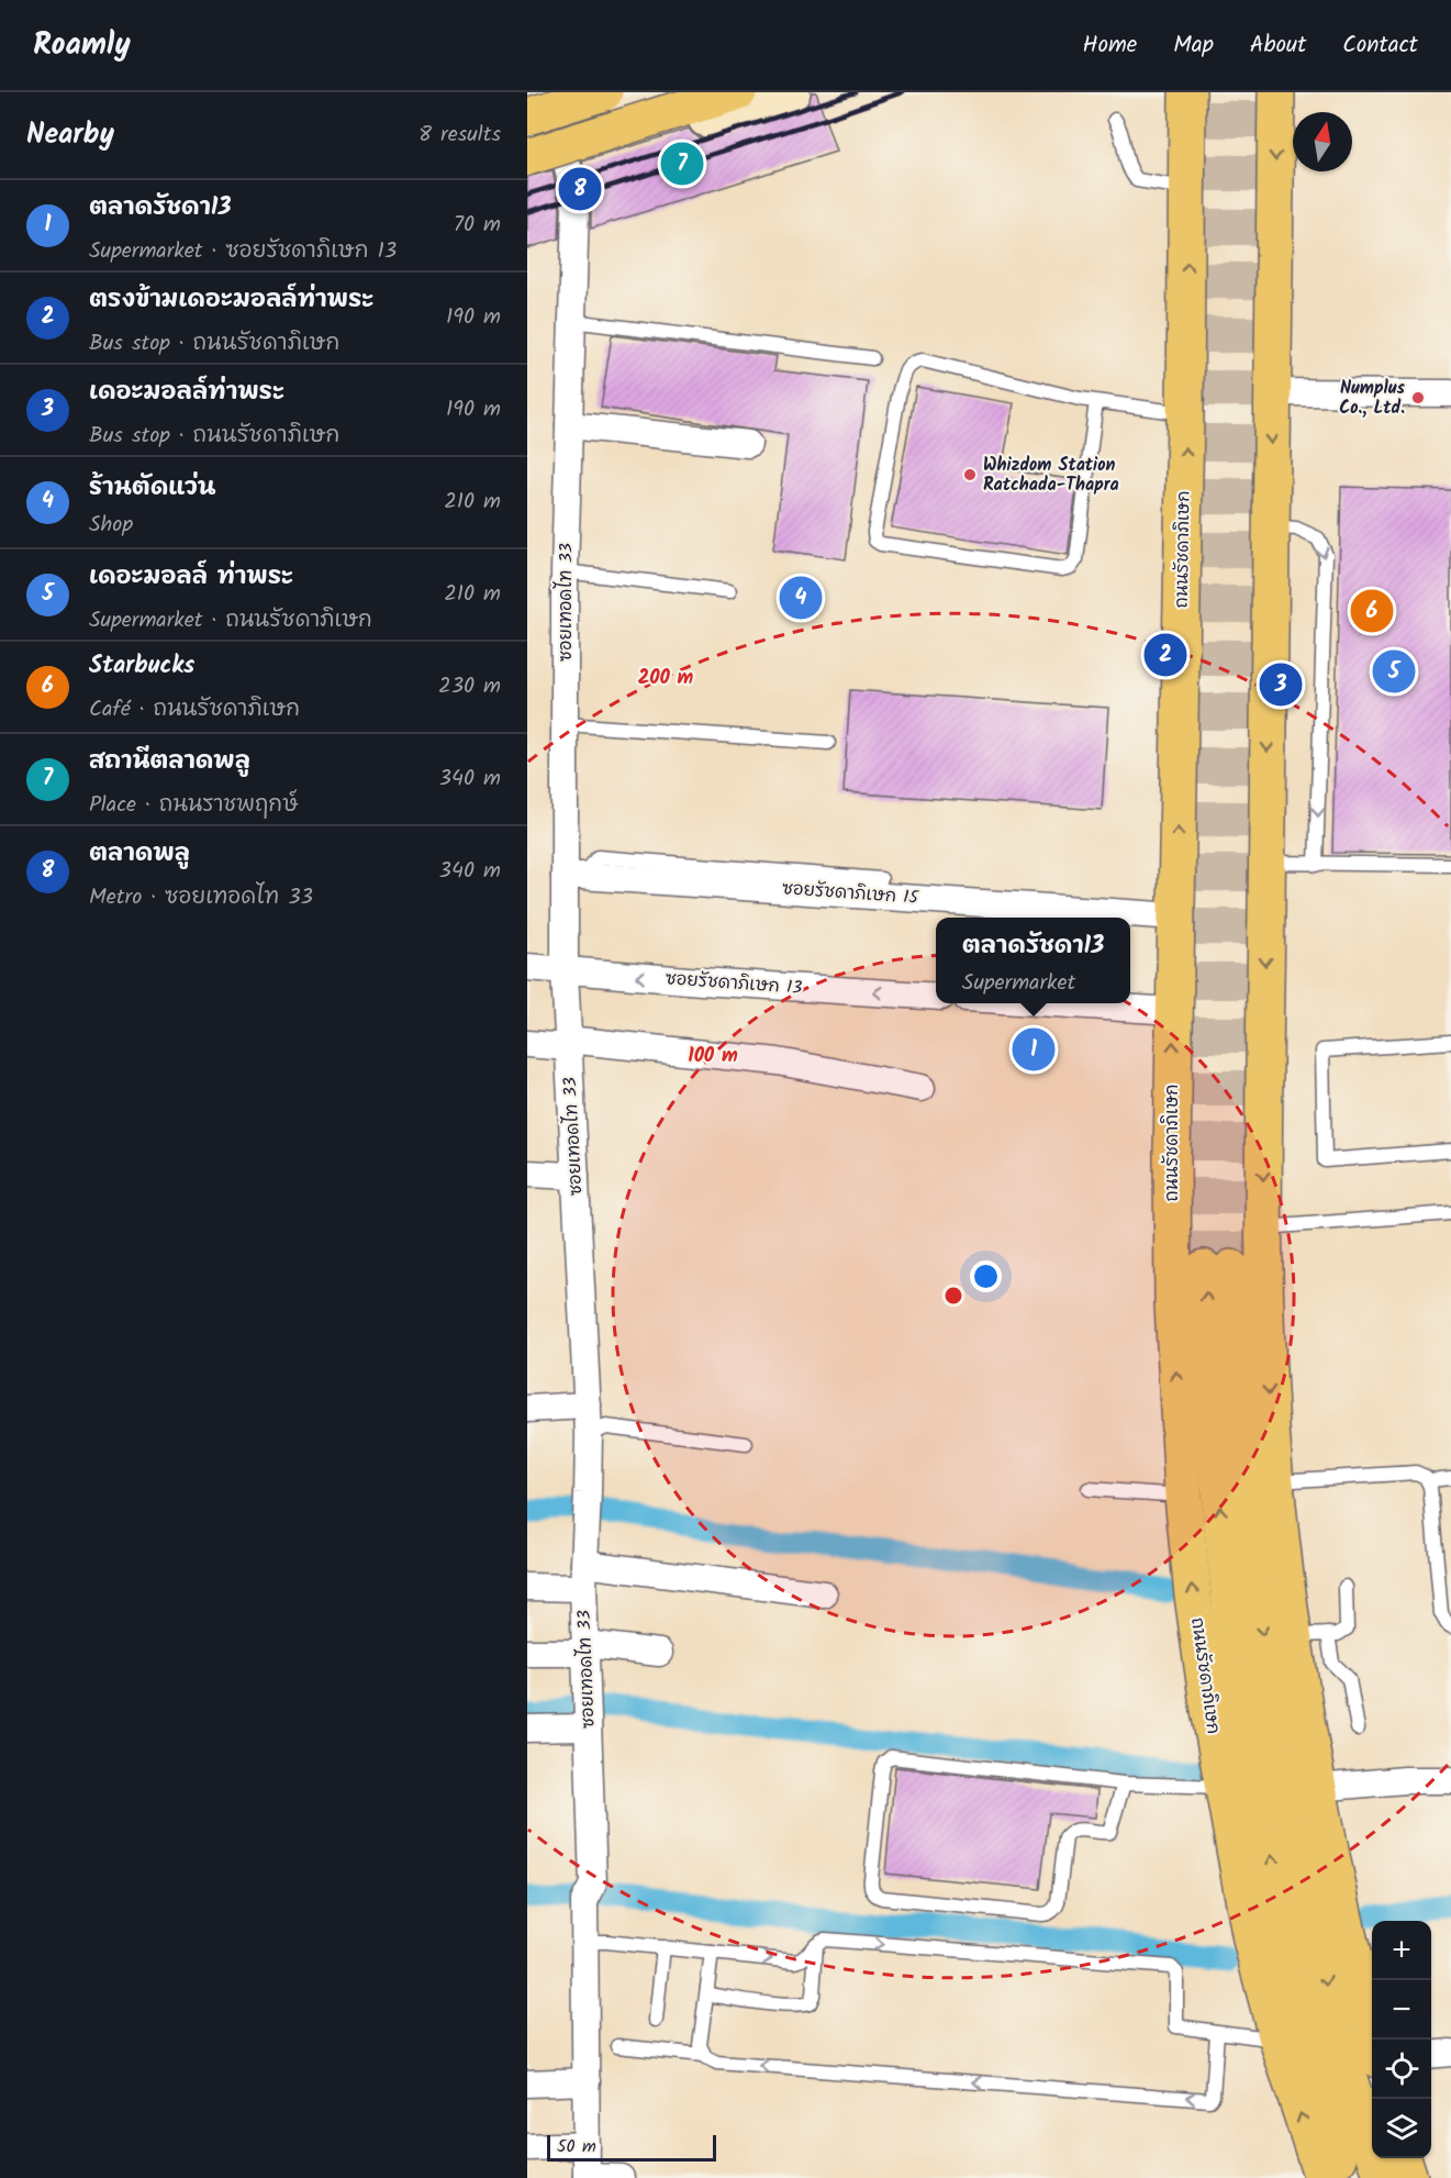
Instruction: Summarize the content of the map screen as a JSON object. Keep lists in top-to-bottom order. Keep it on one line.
{"streets":{"main road":["ถนนรัชดาภิเษก"],"street":["ซอยเทอดไท 33","ซอยรัชดาภิเษก 15","ซอยรัชดาภิเษก 13"]},"crossings":[["ถนนรัชดาภิเษก","ซอยรัชดาภิเษก 15"],["ซอยเทอดไท 33","ซอยรัชดาภิเษก 15"],["ซอยเทอดไท 33","ซอยรัชดาภิเษก 13"]],"places":["Numplus Co., Ltd.","Whizdom Station Ratchada-Thapra"],"scale_bar":"50 m","north":"top","page":{"header":"Roamly","nav":["Home","Map","About","Contact"],"heading":["Nearby","8 results"],"pins":["7","8","4","6","2","5","3","1"],"list":[{"mark":"1","name":"ตลาดรัชดา13","note":"Supermarket · ซอยรัชดาภิเษก 13","value":"70 m"},{"mark":"2","name":"ตรงข้ามเดอะมอลล์ท่าพระ","note":"Bus stop · ถนนรัชดาภิเษก","value":"190 m"},{"mark":"3","name":"เดอะมอลล์ท่าพระ","note":"Bus stop · ถนนรัชดาภิเษก","value":"190 m"},{"mark":"4","name":"ร้านตัดแว่น","note":"Shop","value":"210 m"},{"mark":"5","name":"เดอะมอลล์ ท่าพระ","note":"Supermarket · ถนนรัชดาภิเษก","value":"210 m"},{"mark":"6","name":"Starbucks","note":"Café · ถนนรัชดาภิเษก","value":"230 m"},{"mark":"7","name":"สถานีตลาดพลู","note":"Place · ถนนราชพฤกษ์","value":"340 m"},{"mark":"8","name":"ตลาดพลู","note":"Metro · ซอยเทอดไท 33","value":"340 m"}],"popup":["ตลาดรัชดา13","Supermarket"],"map_buttons":["+","−"],"scale":"50 m"},"rings":["200 m","100 m"]}
